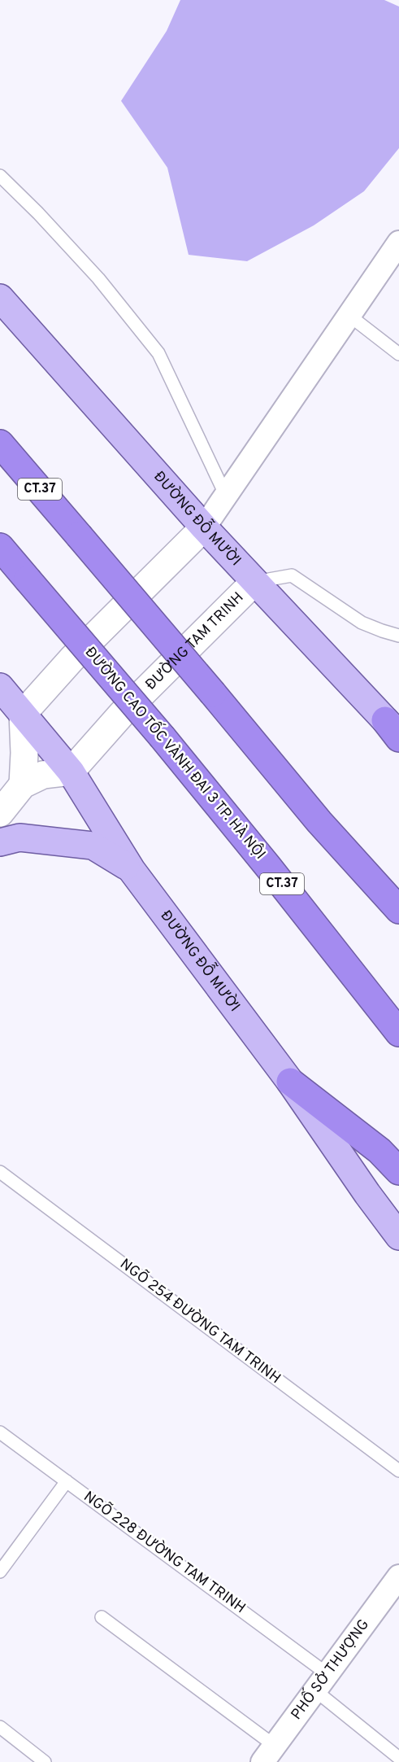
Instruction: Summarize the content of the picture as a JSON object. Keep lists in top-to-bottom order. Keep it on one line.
{"streets":{"highway":["CT.37","ĐƯỜNG CAO TỐC VÀNH ĐAI 3 TP. HÀ NỘI"],"main road":["ĐƯỜNG ĐỖ MƯỜI","ĐƯỜNG TAM TRINH"],"street":["PHỐ SỞ THƯỢNG"],"lane":["NGÕ 254 ĐƯỜNG TAM TRINH","NGÕ 228 ĐƯỜNG TAM TRINH"]},"crossings":[["ĐƯỜNG ĐỖ MƯỜI","ĐƯỜNG TAM TRINH"],["NGÕ 228 ĐƯỜNG TAM TRINH","PHỐ SỞ THƯỢNG"]]}
